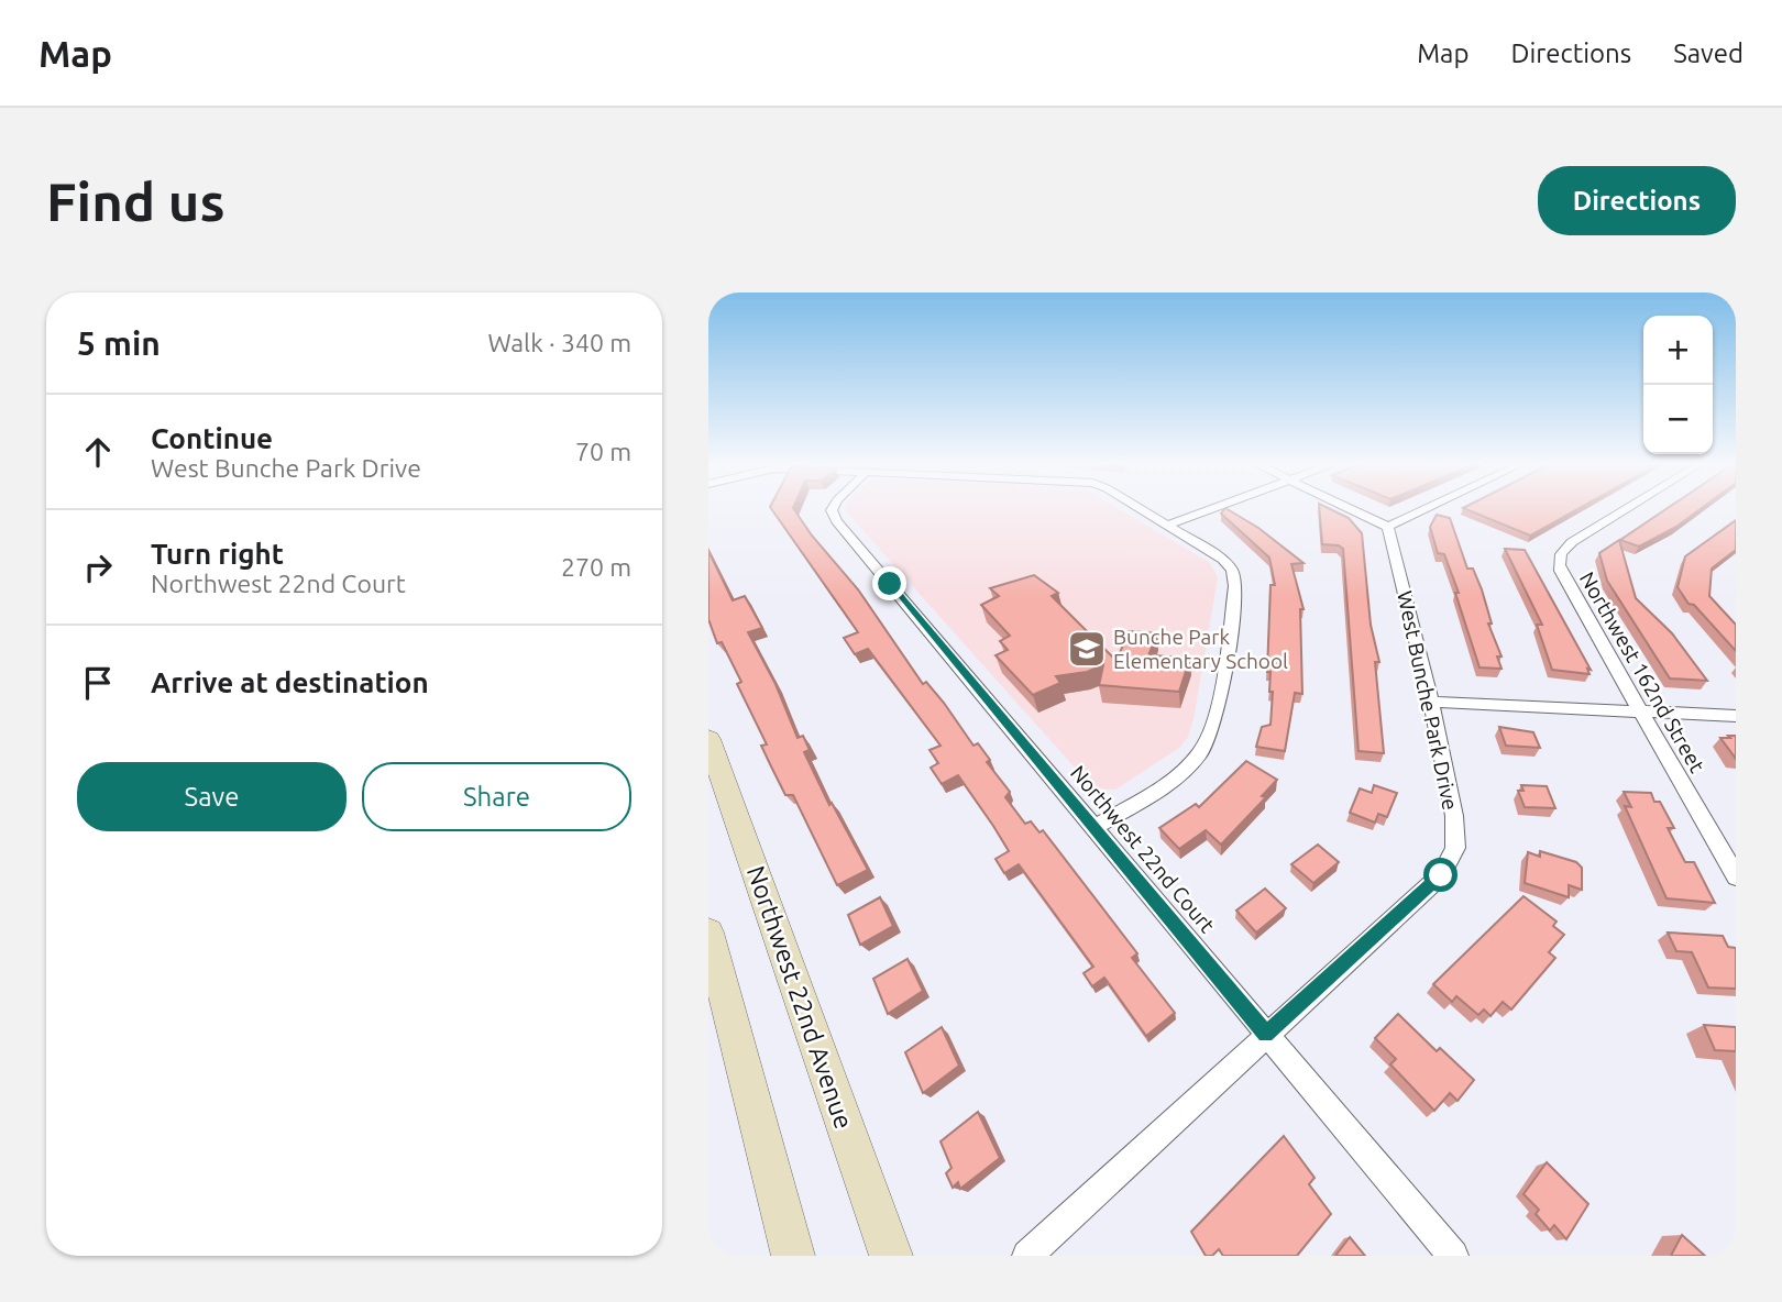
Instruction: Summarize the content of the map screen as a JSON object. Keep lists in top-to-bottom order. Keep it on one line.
{"streets":{"main road":["Northwest 22nd Avenue"],"street":["Northwest 162nd Street","West Bunche Park Drive","Northwest 22nd Court"]},"crossings":[["West Bunche Park Drive","Northwest 22nd Court"]],"places":{"school or university":["Bunche Park Elementary School"]},"page":{"header":"Map","nav":["Map","Directions","Saved"],"buttons":["Directions",["Save","Share"]],"title":"Find us","heading":["5 min","Walk · 340 m"],"map_buttons":["+","−"],"list":[["Continue","West Bunche Park Drive","70 m"],["Turn right","Northwest 22nd Court","270 m"],"Arrive at destination"]}}
